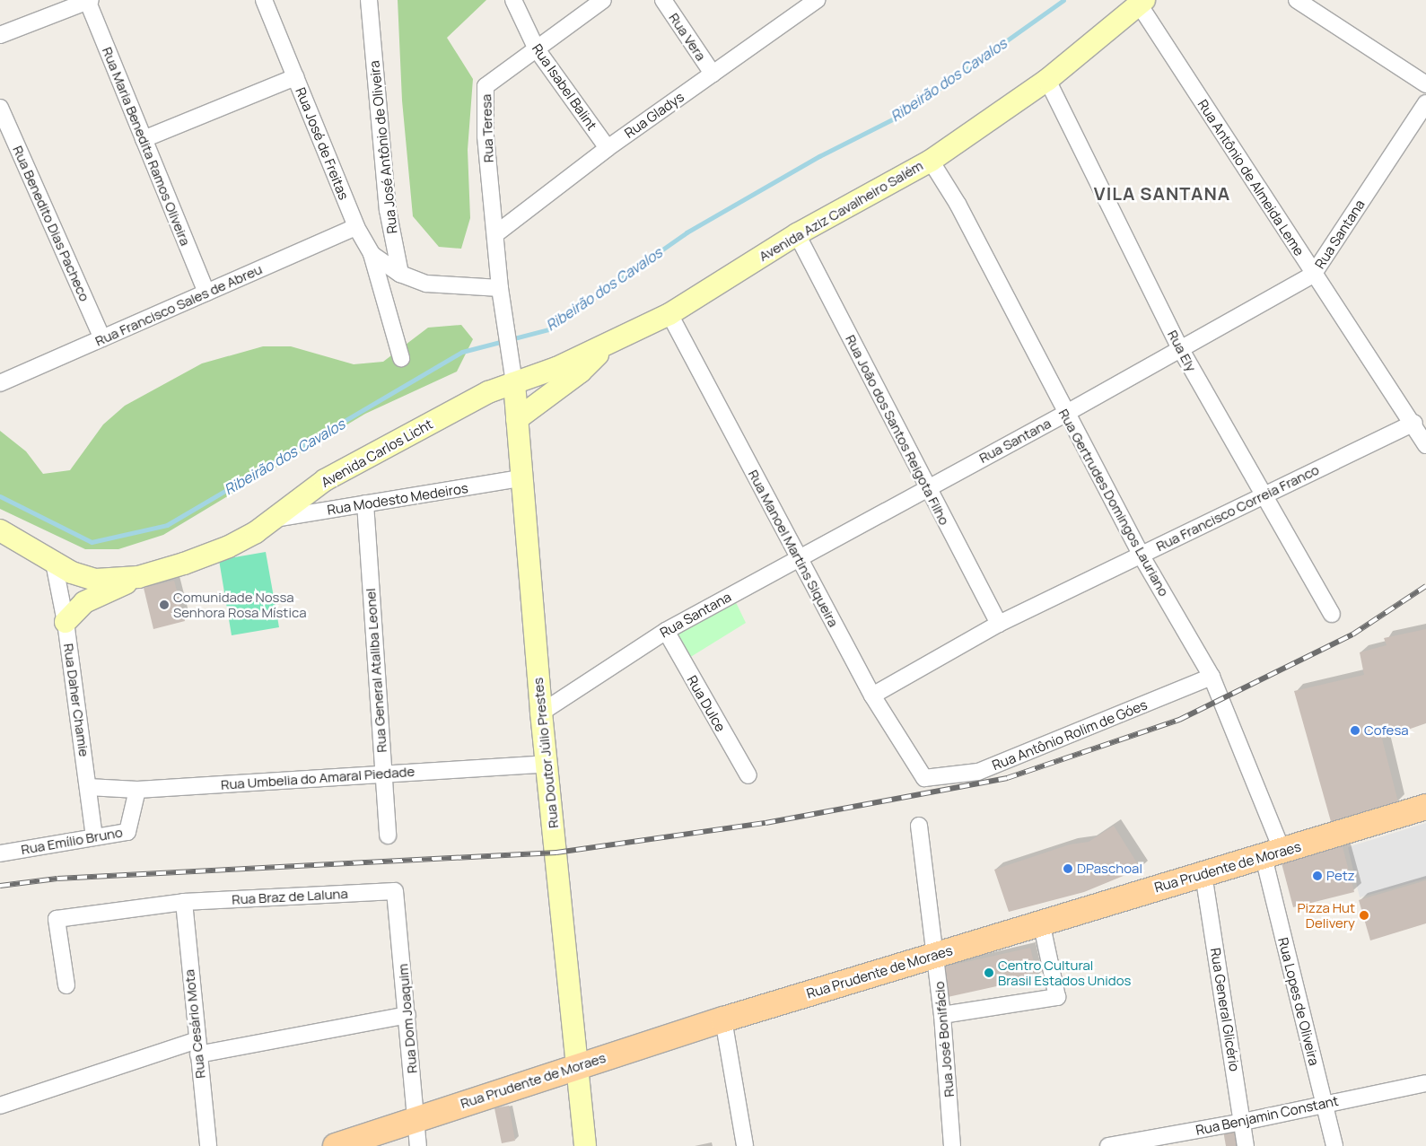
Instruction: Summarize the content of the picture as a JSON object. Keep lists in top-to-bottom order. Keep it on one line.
{"streets":{"main road":["Avenida Aziz Cavalheiro Salém","Avenida Carlos Licht","Rua Doutor Júlio Prestes","Rua Prudente de Moraes"],"street":["Rua Vera","Rua Isabel Balint","Rua Gladys","Rua Teresa","Rua José de Freitas","Rua Maria Benedita Ramos Oliveira","Rua José Antônio de Oliveira","Rua Antônio de Almeida Leme","Rua Benedito Dias Pacheco","Rua Santana","Rua Francisco Sales de Abreu","Rua Ely","Rua João dos Santos Reigota Filho","Rua Modesto Medeiros","Rua Gertrudes Domingos Lauriano","Rua Francisco Correia Franco","Rua Manoel Martins Siqueira","Rua General Ataliba Leonel","Rua Daher Chamie","Rua Dulce","Rua Antônio Rolim de Góes","Rua Umbelia do Amaral Piedade","Rua Emílio Bruno","Rua Braz de Laluna","Rua Lopes de Oliveira","Rua General Glicério","Rua Dom Joaquim","Rua Cesário Mota","Rua José Bonifácio","Rua Benjamin Constant"]},"crossings":[["Rua Vera","Rua Gladys"],["Rua Isabel Balint","Rua Gladys"],["Rua Isabel Balint","Rua Teresa"],["Rua Gladys","Rua Teresa"],["Rua Teresa","Rua Doutor Júlio Prestes"],["Rua José de Freitas","Rua José Antônio de Oliveira"],["Rua José de Freitas","Rua Francisco Sales de Abreu"],["Rua Maria Benedita Ramos Oliveira","Rua Francisco Sales de Abreu"],["Rua Antônio de Almeida Leme","Avenida Aziz Cavalheiro Salém"],["Rua Antônio de Almeida Leme","Rua Santana"],["Rua Antônio de Almeida Leme","Rua Francisco Correia Franco"],["Avenida Aziz Cavalheiro Salém","Rua Ely"],["Avenida Aziz Cavalheiro Salém","Rua João dos Santos Reigota Filho"],["Avenida Aziz Cavalheiro Salém","Avenida Carlos Licht"],["Avenida Aziz Cavalheiro Salém","Rua Gertrudes Domingos Lauriano"],["Avenida Aziz Cavalheiro Salém","Rua Manoel Martins Siqueira"],["Avenida Aziz Cavalheiro Salém","Rua Doutor Júlio Prestes"],["Rua Benedito Dias Pacheco","Rua Francisco Sales de Abreu"],["Rua Santana","Rua Ely"],["Rua Santana","Rua João dos Santos Reigota Filho"],["Rua Santana","Rua Gertrudes Domingos Lauriano"],["Rua Santana","Rua Manoel Martins Siqueira"],["Rua Santana","Rua Dulce"],["Rua Santana","Rua Doutor Júlio Prestes"],["Rua Ely","Rua Francisco Correia Franco"],["Rua João dos Santos Reigota Filho","Rua Francisco Correia Franco"],["Avenida Carlos Licht","Rua Modesto Medeiros"],["Avenida Carlos Licht","Rua Daher Chamie"],["Avenida Carlos Licht","Rua Doutor Júlio Prestes"],["Rua Modesto Medeiros","Rua General Ataliba Leonel"],["Rua Modesto Medeiros","Rua Doutor Júlio Prestes"],["Rua Gertrudes Domingos Lauriano","Rua Francisco Correia Franco"],["Rua Gertrudes Domingos Lauriano","Rua Antônio Rolim de Góes"],["Rua Gertrudes Domingos Lauriano","Rua Prudente de Moraes"],["Rua Gertrudes Domingos Lauriano","Rua Lopes de Oliveira"],["Rua Francisco Correia Franco","Rua Manoel Martins Siqueira"],["Rua Manoel Martins Siqueira","Rua Antônio Rolim de Góes"],["Rua General Ataliba Leonel","Rua Umbelia do Amaral Piedade"],["Rua Daher Chamie","Rua Umbelia do Amaral Piedade"],["Rua Daher Chamie","Rua Emílio Bruno"],["Rua Doutor Júlio Prestes","Rua Umbelia do Amaral Piedade"],["Rua Doutor Júlio Prestes","Rua Prudente de Moraes"],["Rua Umbelia do Amaral Piedade","Rua Emílio Bruno"],["Rua Prudente de Moraes","Rua Lopes de Oliveira"],["Rua Prudente de Moraes","Rua General Glicério"],["Rua Prudente de Moraes","Rua Dom Joaquim"],["Rua Prudente de Moraes","Rua José Bonifácio"],["Rua Braz de Laluna","Rua Dom Joaquim"],["Rua Braz de Laluna","Rua Cesário Mota"],["Rua Lopes de Oliveira","Rua Benjamin Constant"],["Rua General Glicério","Rua Benjamin Constant"]],"districts":["VILA SANTANA"],"water":["Ribeirão dos Cavalos"],"places":["Comunidade Nossa Senhora Rosa Mística","Cofesa","DPaschoal","Petz","Pizza Hut Delivery","Centro Cultural Brasil Estados Unidos"]}
